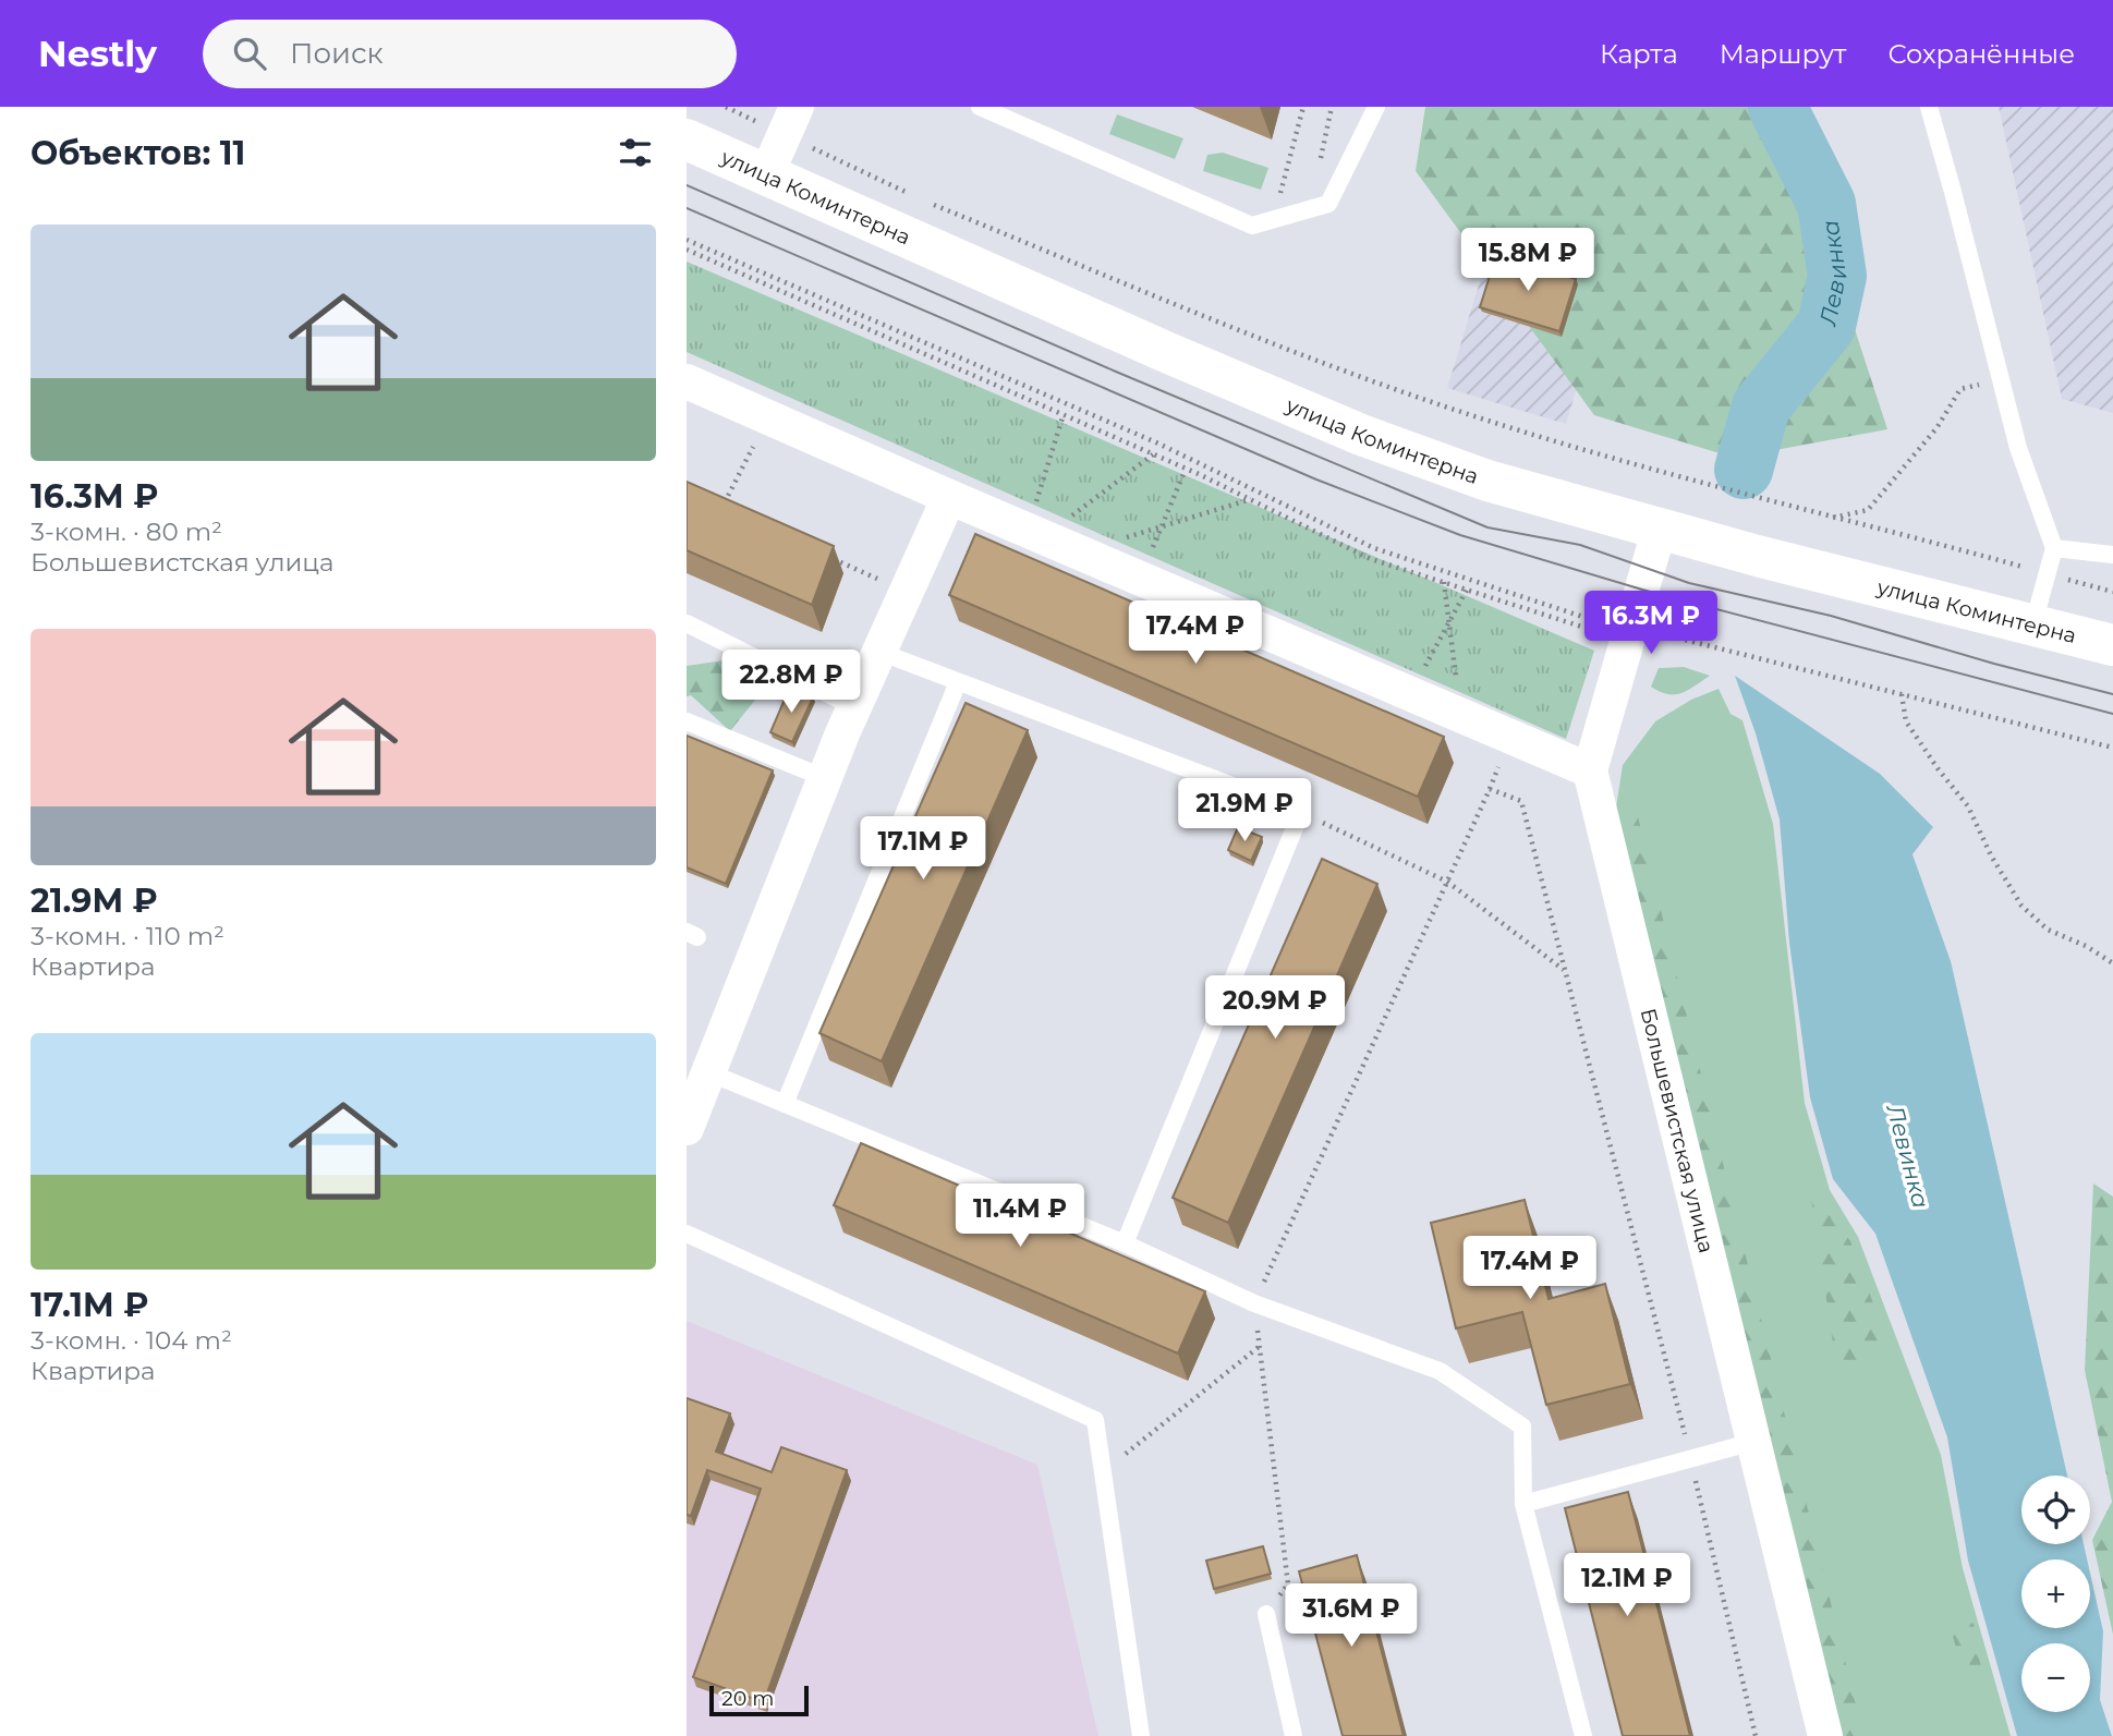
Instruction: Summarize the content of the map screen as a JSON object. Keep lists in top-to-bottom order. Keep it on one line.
{"streets":{"main road":["улица Коминтерна"],"street":["Большевистская улица"]},"crossings":[["улица Коминтерна","Большевистская улица"]],"water":["Левинка"],"scale_bar":"20 m","page":{"header":"Nestly","search":"Поиск","nav":["Карта","Маршрут","Сохранённые"],"heading":"Объектов: 11","list":[{"name":"16.3M ₽","note":"3-комн. · 80 m² · Большевистская улица"},{"name":"21.9M ₽","note":"3-комн. · 110 m² · Квартира"},{"name":"17.1M ₽","note":"3-комн. · 104 m² · Квартира"}],"price":["15.8M ₽","16.3M ₽","17.4M ₽","22.8M ₽","21.9M ₽","17.1M ₽","20.9M ₽","11.4M ₽","17.4M ₽","12.1M ₽","31.6M ₽"],"map_buttons":["+","−"],"scale":"20 m"}}
